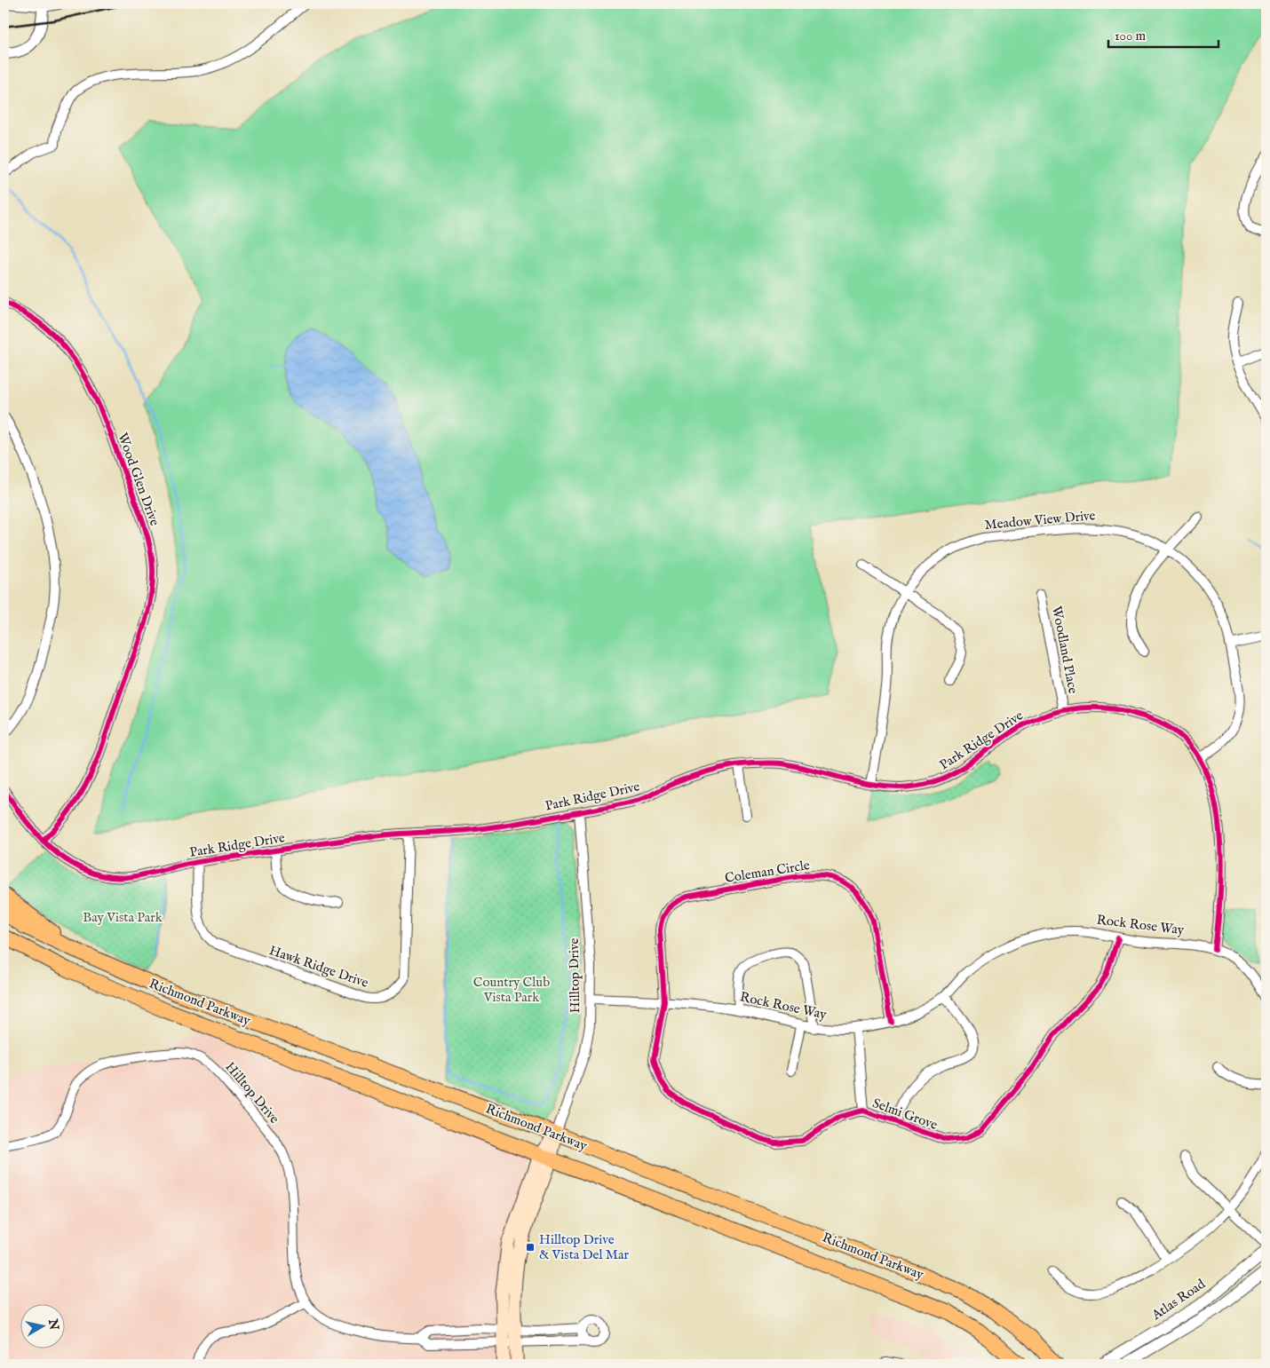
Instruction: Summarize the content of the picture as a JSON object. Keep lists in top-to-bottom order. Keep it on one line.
{"streets":{"highway":["Richmond Parkway"],"main road":["Hilltop Drive"],"street":["Wood Glen Drive","Meadow View Drive","Woodland Place","Park Ridge Drive","Coleman Circle","Rock Rose Way","Hawk Ridge Drive","Selmi Grove","Atlas Road"]},"crossings":[["Wood Glen Drive","Park Ridge Drive"],["Meadow View Drive","Park Ridge Drive"],["Woodland Place","Park Ridge Drive"],["Park Ridge Drive","Rock Rose Way"],["Park Ridge Drive","Hawk Ridge Drive"],["Park Ridge Drive","Hilltop Drive"],["Coleman Circle","Rock Rose Way"],["Coleman Circle","Selmi Grove"],["Rock Rose Way","Hilltop Drive"],["Rock Rose Way","Selmi Grove"],["Hilltop Drive","Richmond Parkway"]],"parks":["Bay Vista Park","Country Club Vista Park"],"places":{"transit":["Hilltop Drive & Vista Del Mar"]},"scale_bar":"100 m","north":"right"}
